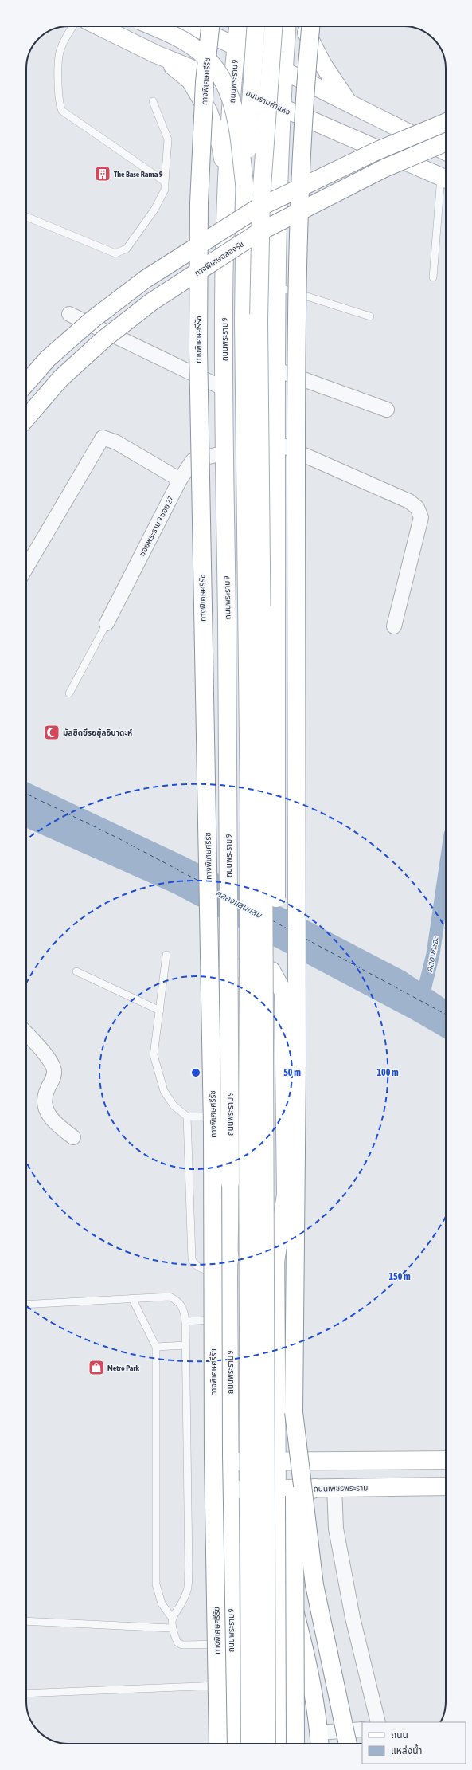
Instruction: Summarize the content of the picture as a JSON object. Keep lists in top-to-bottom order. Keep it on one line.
{"streets":{"main road":["ทางพิเศษศรีรัช","ถนนพระราม 9","ถนนรามคำแหง","ทางพิเศษฉลองรัช","ถนนเพชรพระราม"],"street":["ซอยพระราม 9 ซอย 27"]},"crossings":[["ถนนพระราม 9","ถนนรามคำแหง"],["ถนนพระราม 9","ซอยพระราม 9 ซอย 27"],["ถนนพระราม 9","ถนนเพชรพระราม"]],"water":["คลองแสนแสบ","คลองกะจะ"],"places":{"building":["The Base Rama 9"],"mosque":["มัสยิดซีรอยุ้ลอิบาดะห์"],"shop":["Metro Park"]},"legend":["ถนน","แหล่งน้ำ"],"rings":["50 m","100 m","150 m"]}
